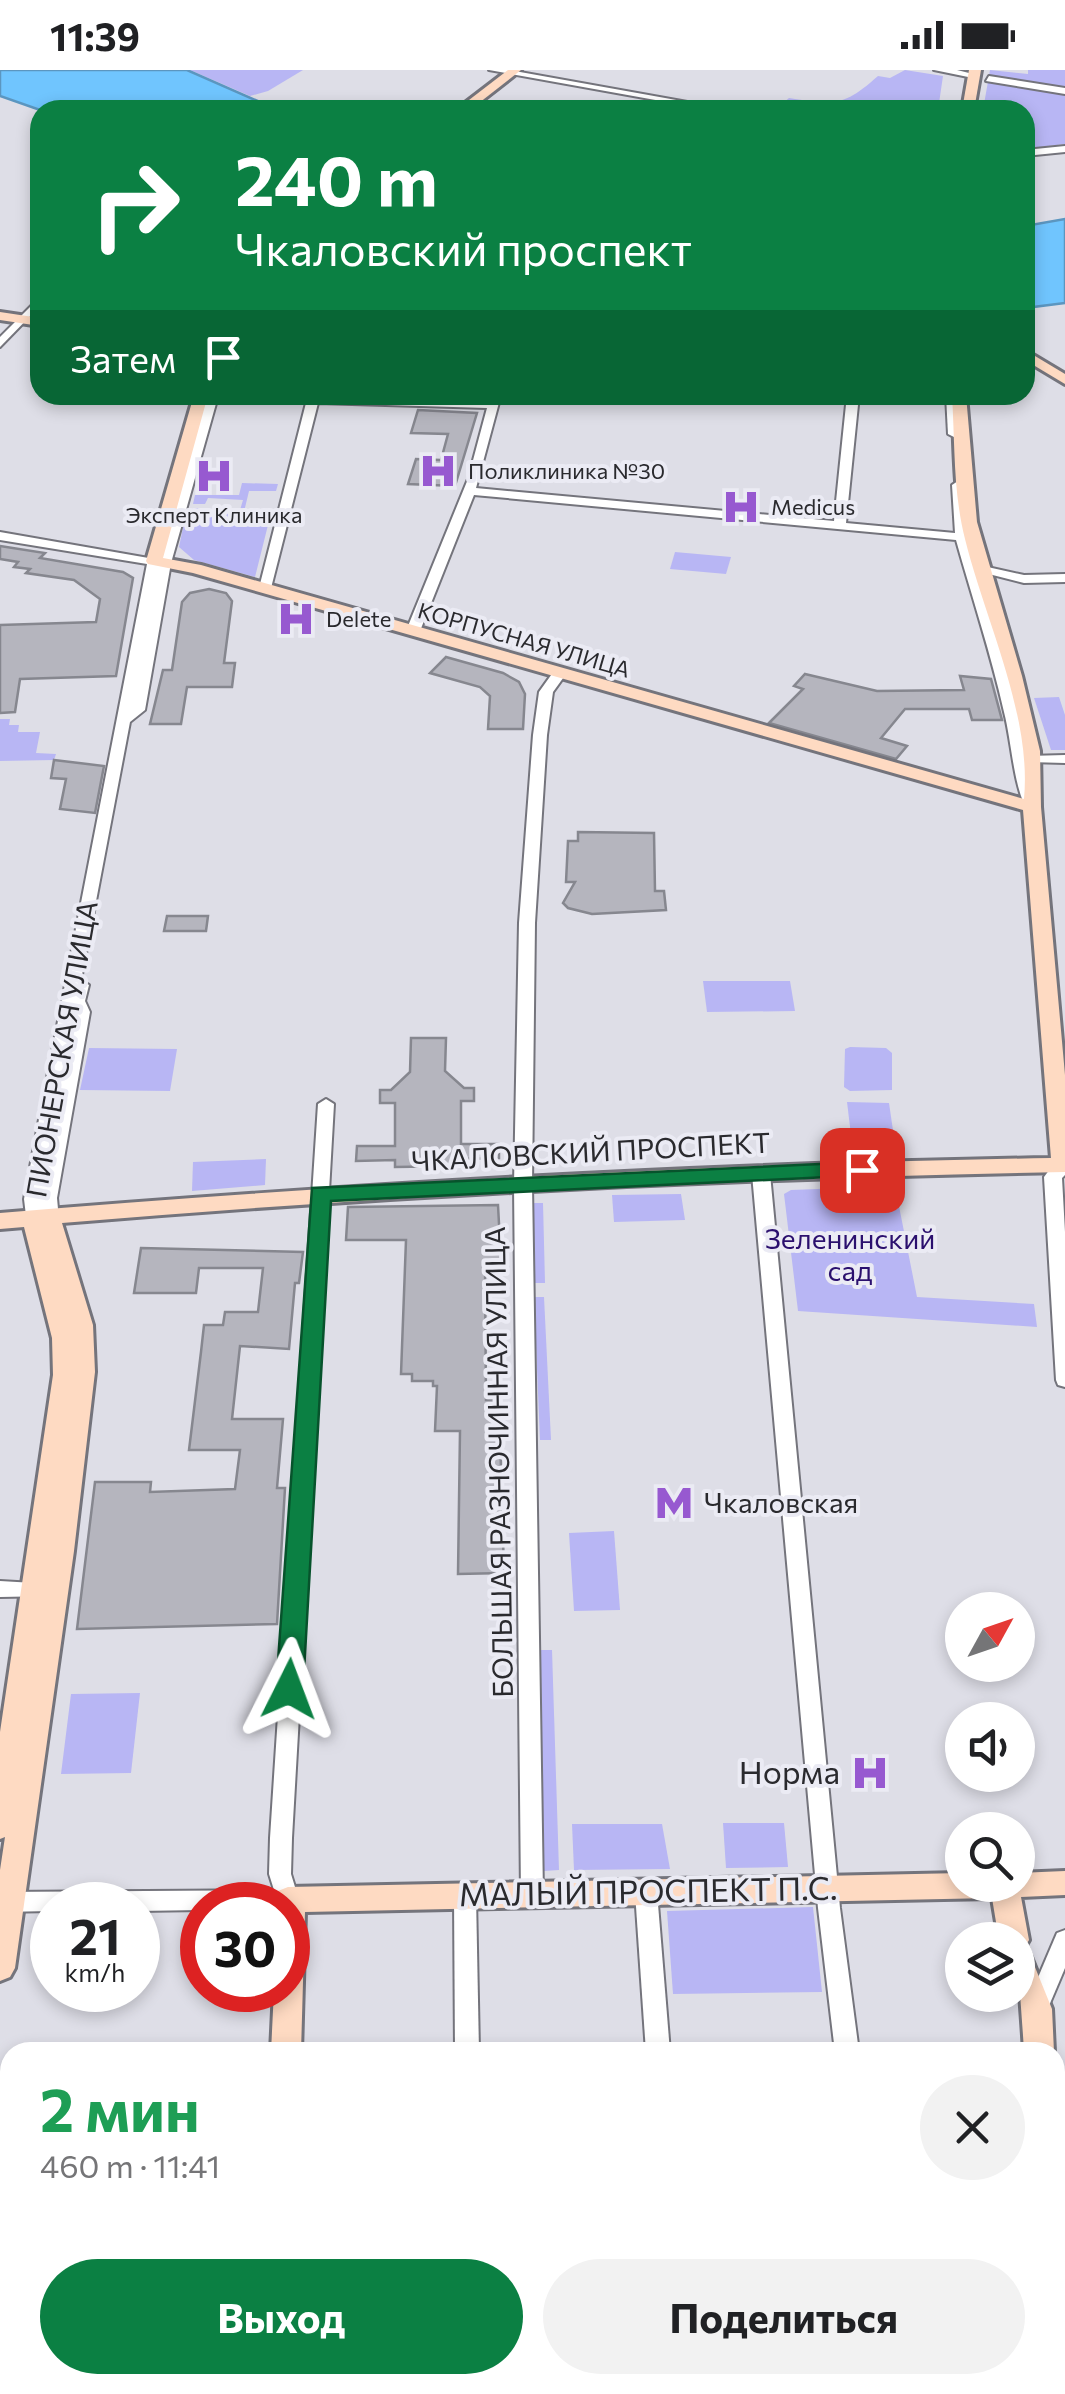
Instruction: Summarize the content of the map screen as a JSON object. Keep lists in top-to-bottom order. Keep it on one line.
{"streets":{"street":["КОРПУСНАЯ УЛИЦА","ПИОНЕРСКАЯ УЛИЦА","ЧКАЛОВСКИЙ ПРОСПЕКТ","БОЛЬШАЯ РАЗНОЧИННАЯ УЛИЦА","МАЛЫЙ ПРОСПЕКТ П.С."]},"crossings":[["КОРПУСНАЯ УЛИЦА","ПИОНЕРСКАЯ УЛИЦА"],["КОРПУСНАЯ УЛИЦА","БОЛЬШАЯ РАЗНОЧИННАЯ УЛИЦА"],["ПИОНЕРСКАЯ УЛИЦА","ЧКАЛОВСКИЙ ПРОСПЕКТ"],["ПИОНЕРСКАЯ УЛИЦА","МАЛЫЙ ПРОСПЕКТ П.С."],["ЧКАЛОВСКИЙ ПРОСПЕКТ","БОЛЬШАЯ РАЗНОЧИННАЯ УЛИЦА"],["БОЛЬШАЯ РАЗНОЧИННАЯ УЛИЦА","МАЛЫЙ ПРОСПЕКТ П.С."]],"parks":["Зеленинский сад"],"places":{"hospital":["Поликлиника №30","Эксперт Клиника","Medicus","Delete","Норма"],"metro station":["Чкаловская"]},"north":"top right","page":{"status":"11:39","turn":["240 m","Чкаловский проспект"],"then":"Затем","speed":"21 km/h","limit":"30","heading":["2 мин","460 m · 11:41"],"buttons":["Выход","Поделиться"]}}
